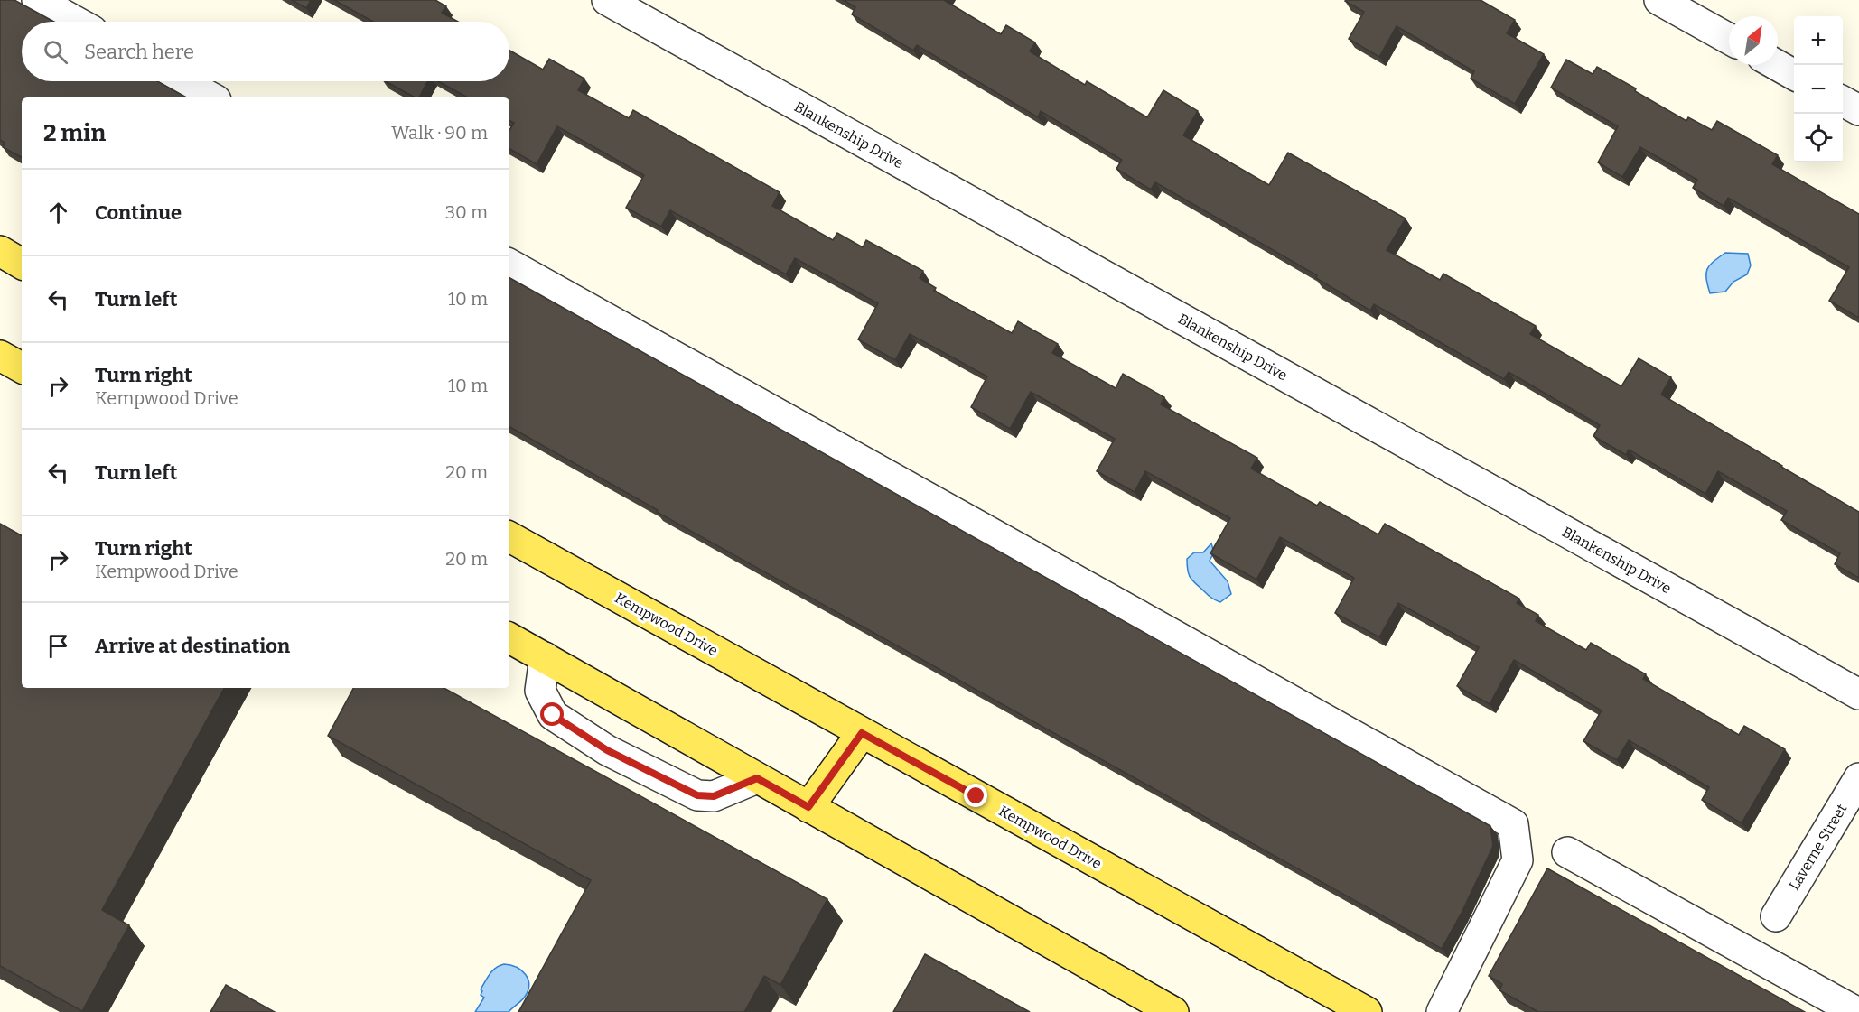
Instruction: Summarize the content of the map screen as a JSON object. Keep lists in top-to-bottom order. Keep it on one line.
{"streets":{"main road":["Kempwood Drive"],"street":["Blankenship Drive","Laverne Street"]},"north":"top right","page":{"map_buttons":["+","−"],"search":"Search here","heading":["2 min","Walk · 90 m"],"list":[["Continue","30 m"],["Turn left","10 m"],["Turn right","Kempwood Drive","10 m"],["Turn left","20 m"],["Turn right","Kempwood Drive","20 m"],"Arrive at destination"]}}
